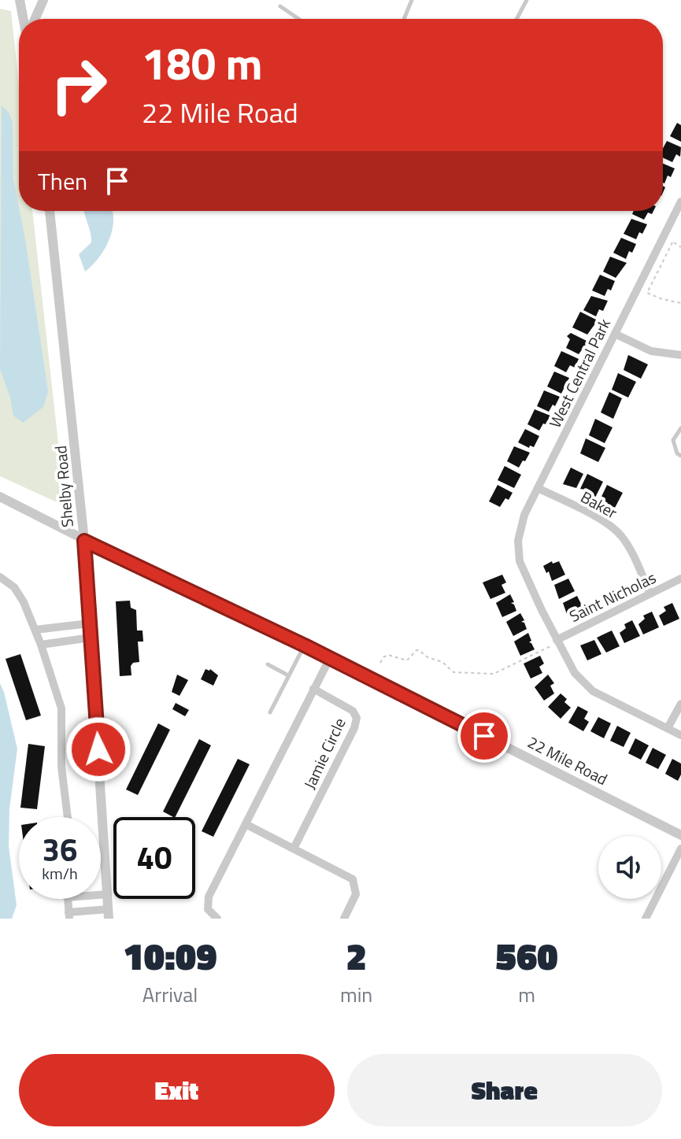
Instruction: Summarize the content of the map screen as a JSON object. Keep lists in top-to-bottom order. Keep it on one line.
{"streets":{"street":["West Central Park","Shelby Road","Baker","Saint Nicholas","Jamie Circle","22 Mile Road"]},"crossings":[["West Central Park","Baker"],["West Central Park","Saint Nicholas"],["Shelby Road","22 Mile Road"],["Baker","Saint Nicholas"]],"page":{"turn":["180 m","22 Mile Road"],"then":"Then","speed":"36 km/h","limit":"40","eta":["10:09","Arrival","2","min","560","m"],"buttons":["Exit","Share"]}}
